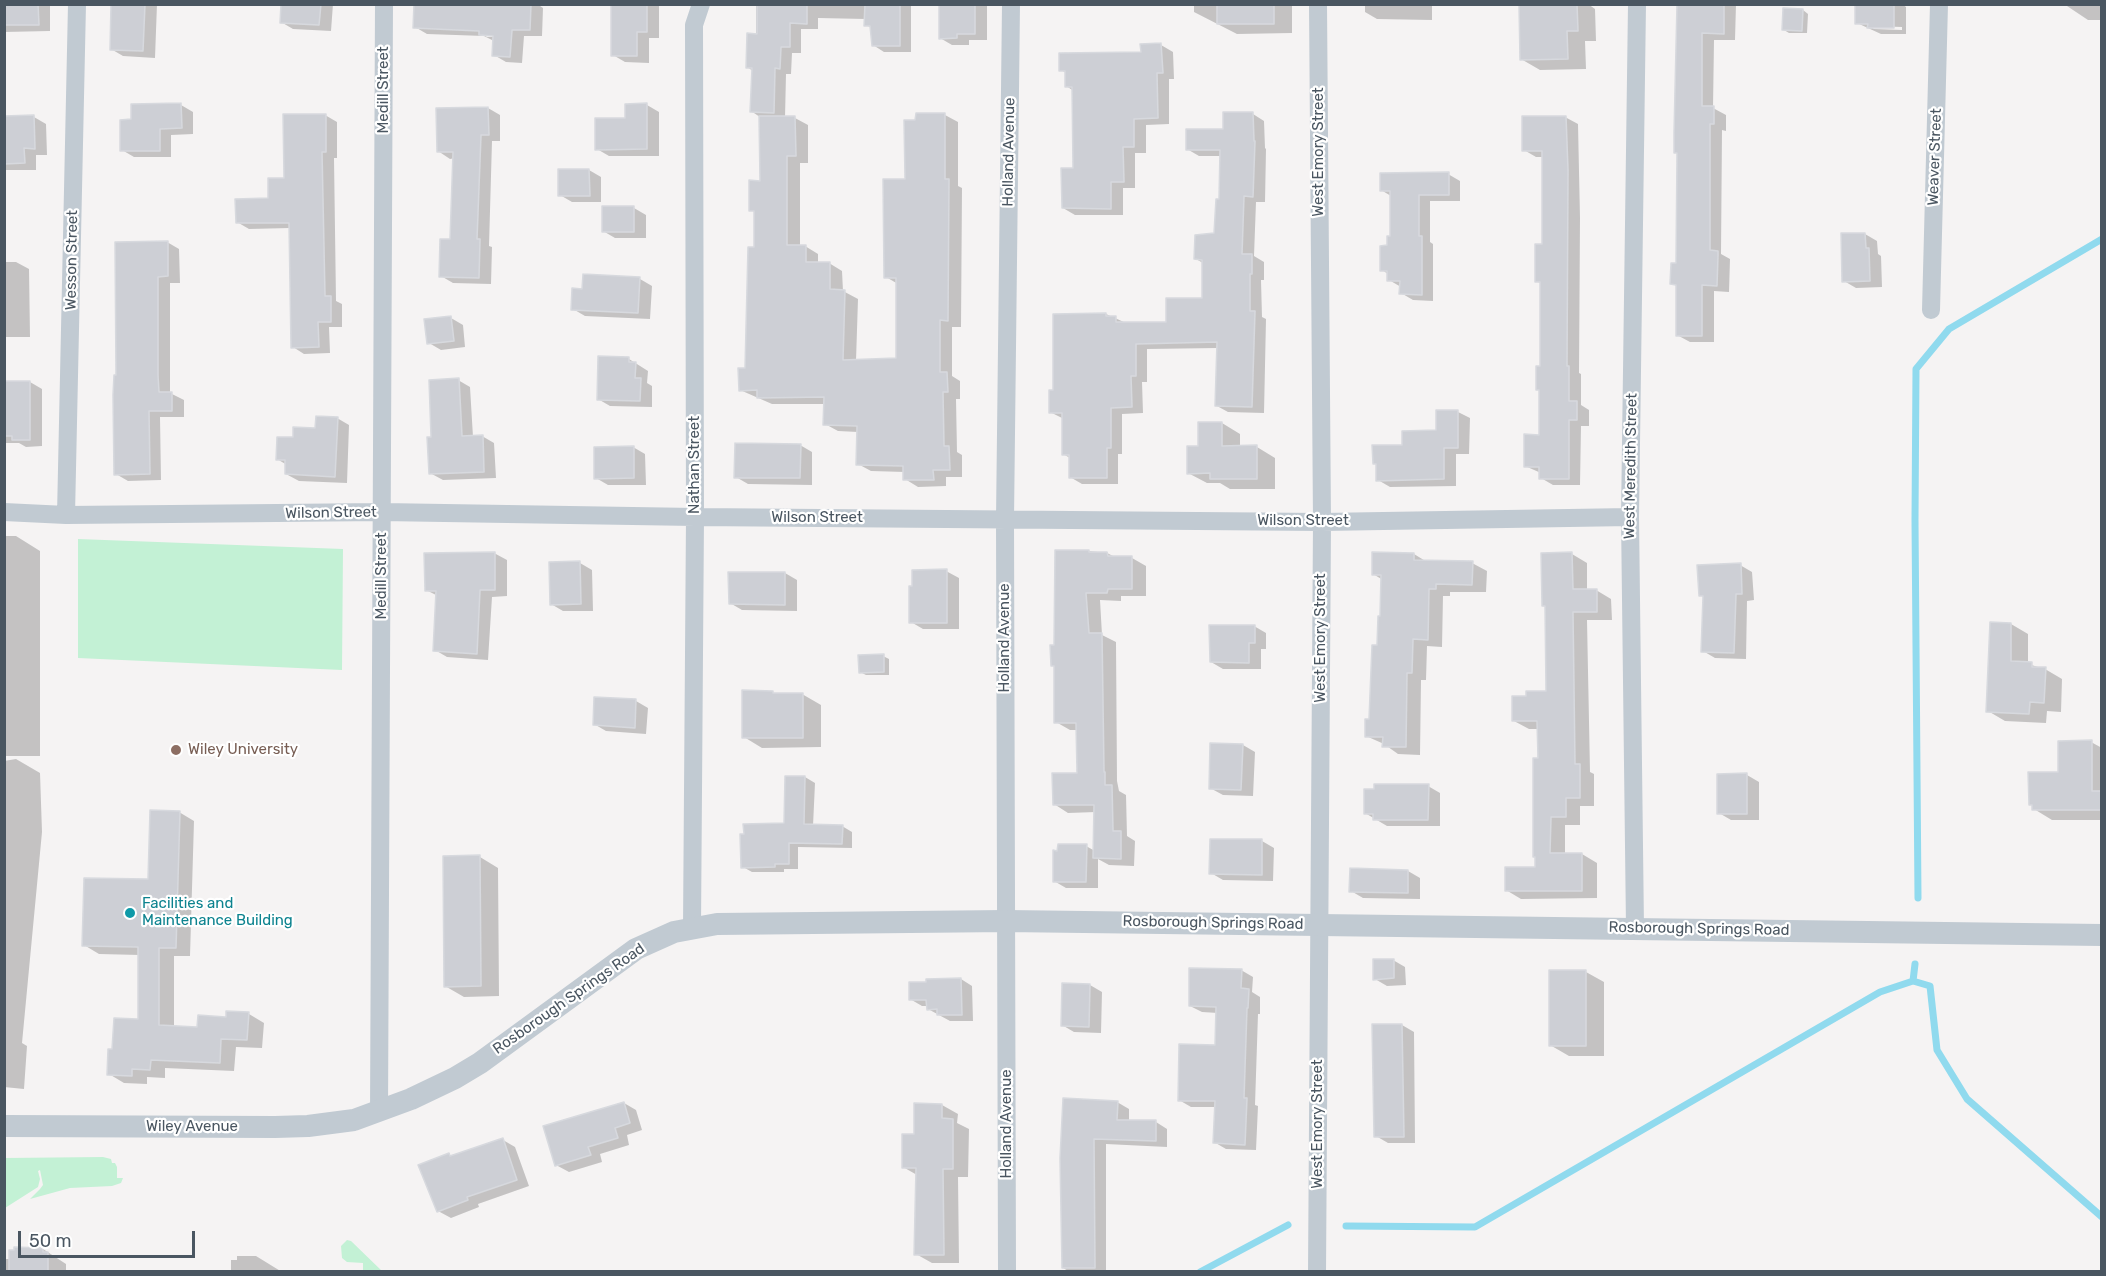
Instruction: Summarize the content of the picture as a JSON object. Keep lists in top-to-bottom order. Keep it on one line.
{"streets":{"street":["Medill Street","Holland Avenue","West Emory Street","Weaver Street","Wesson Street","Nathan Street","West Meredith Street","Wilson Street","Rosborough Springs Road","Wiley Avenue"]},"crossings":[["Medill Street","Wilson Street"],["Medill Street","Rosborough Springs Road"],["Medill Street","Wiley Avenue"],["Holland Avenue","Wilson Street"],["Holland Avenue","Rosborough Springs Road"],["West Emory Street","Wilson Street"],["West Emory Street","Rosborough Springs Road"],["Wesson Street","Wilson Street"],["Nathan Street","Wilson Street"],["Nathan Street","Rosborough Springs Road"],["West Meredith Street","Wilson Street"],["West Meredith Street","Rosborough Springs Road"],["Rosborough Springs Road","Wiley Avenue"]],"places":["Wiley University","Facilities and Maintenance Building"],"scale_bar":"50 m"}
